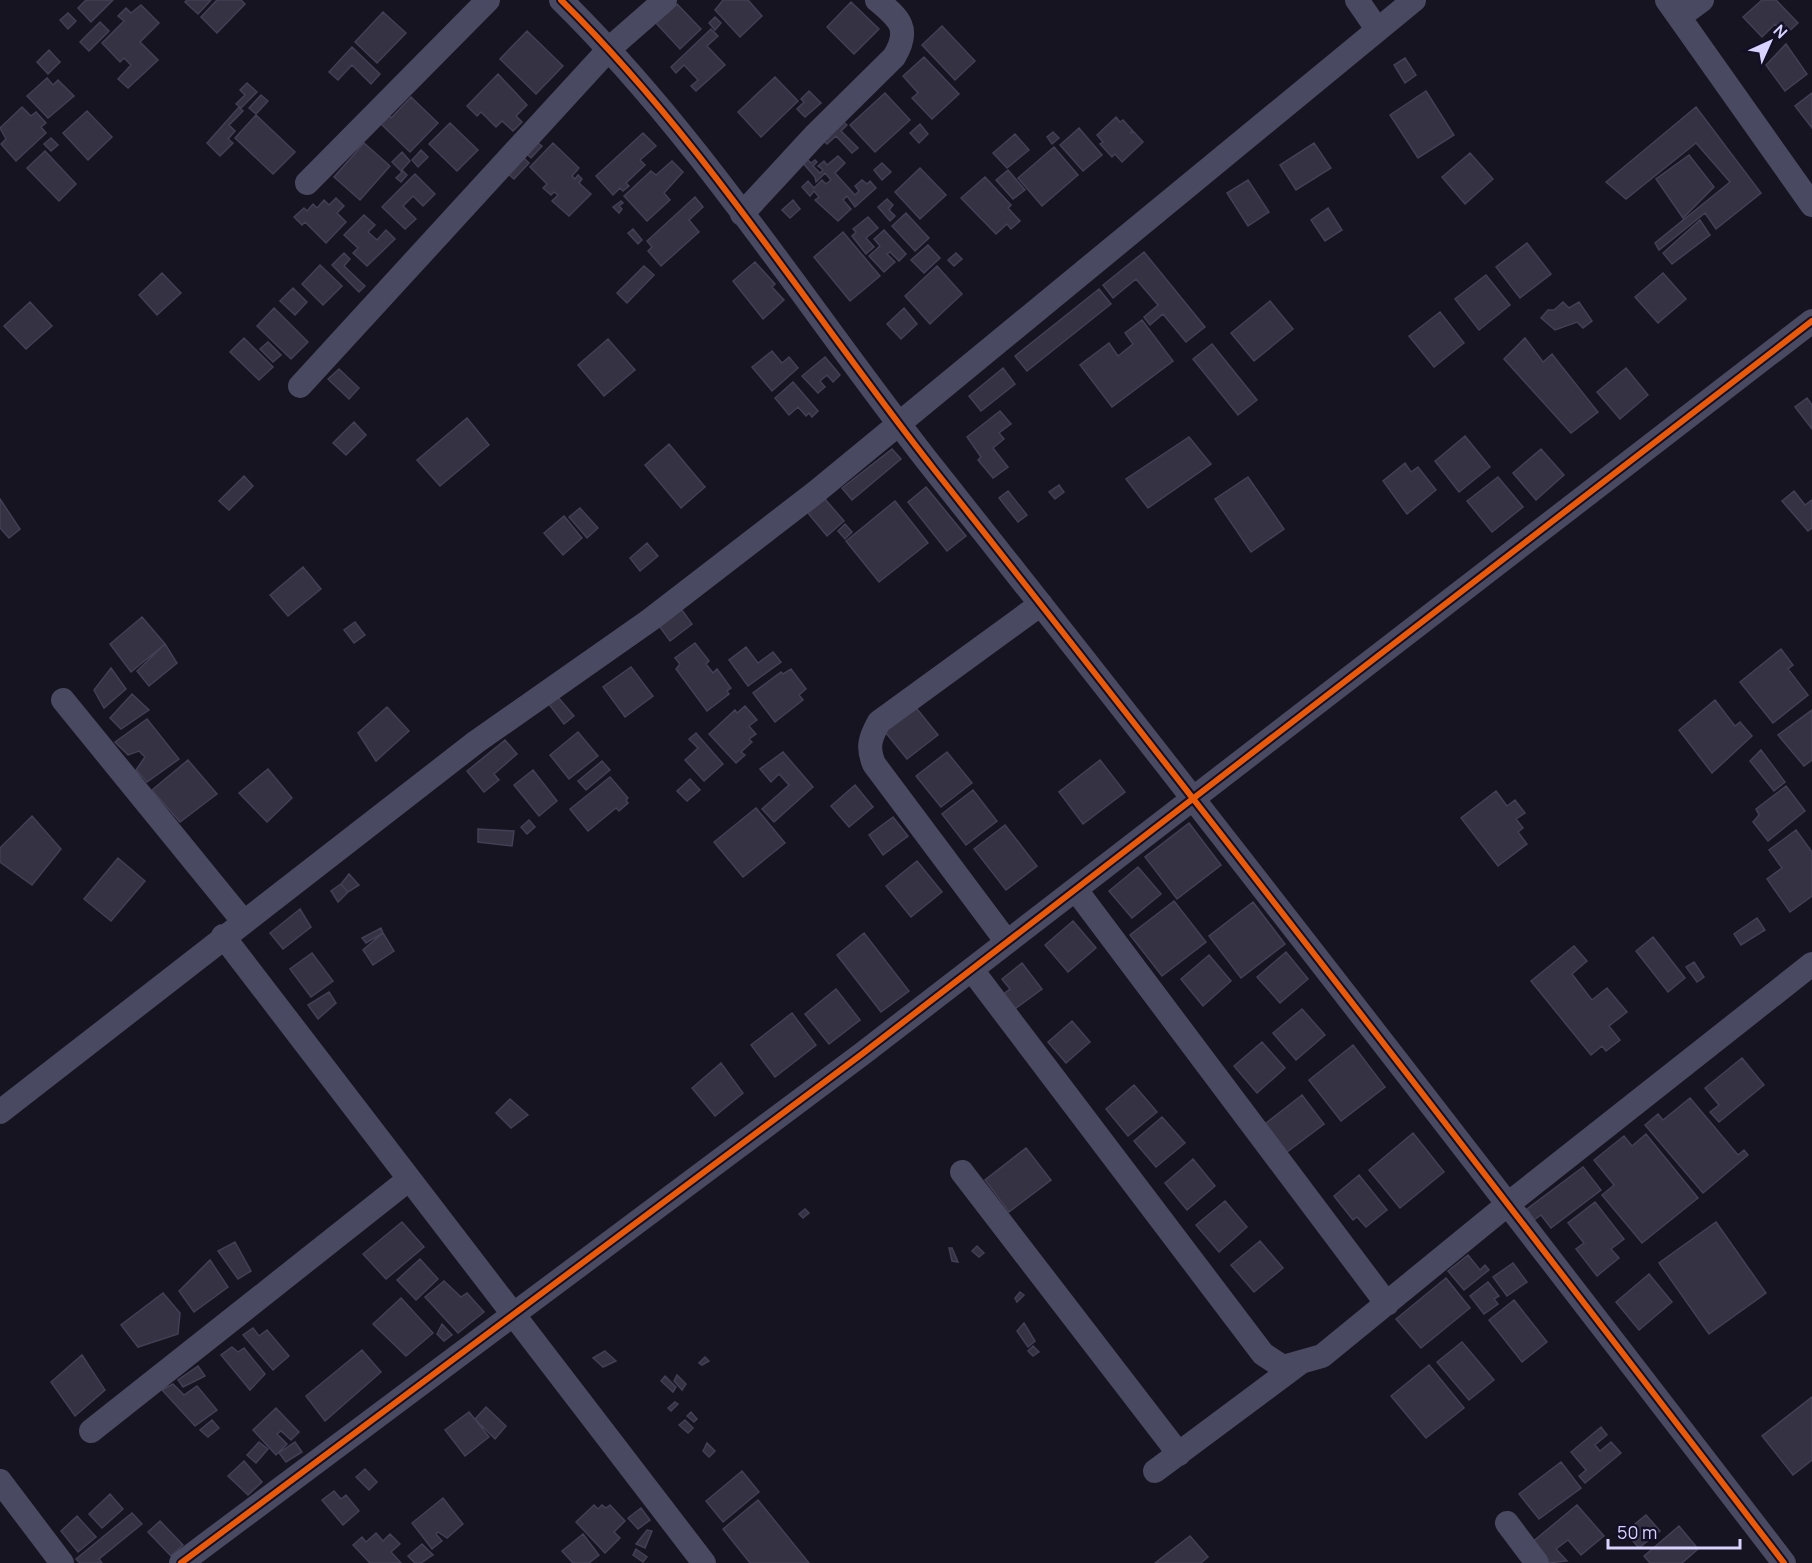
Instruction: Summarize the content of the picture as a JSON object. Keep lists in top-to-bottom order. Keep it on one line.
{"scale_bar":"50 m","north":"top right"}
